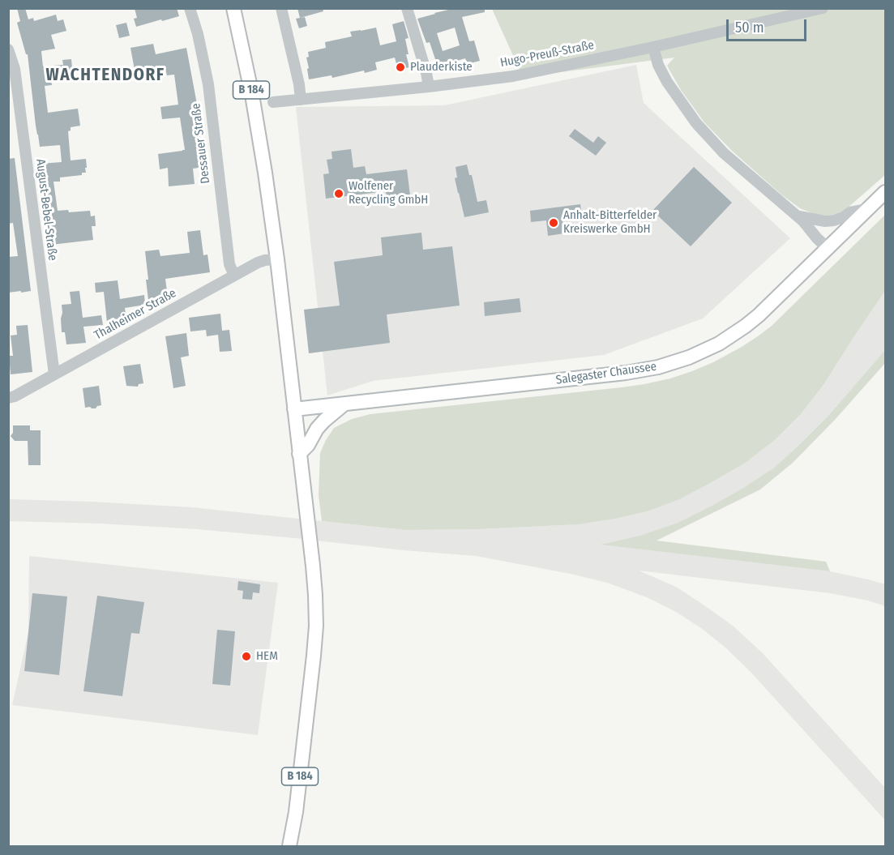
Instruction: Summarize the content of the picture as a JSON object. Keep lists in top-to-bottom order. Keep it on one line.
{"streets":{"main road":["B 184","Salegaster Chaussee"],"street":["Hugo-Preuß-Straße","Dessauer Straße","August-Bebel-Straße","Thalheimer Straße"]},"crossings":[["B 184","Thalheimer Straße"],["B 184","Salegaster Chaussee"],["Dessauer Straße","Thalheimer Straße"],["August-Bebel-Straße","Thalheimer Straße"]],"districts":["WACHTENDORF"],"places":["Plauderkiste","Wolfener Recycling GmbH","Anhalt-Bitterfelder Kreiswerke GmbH","HEM"],"scale_bar":"50 m"}
